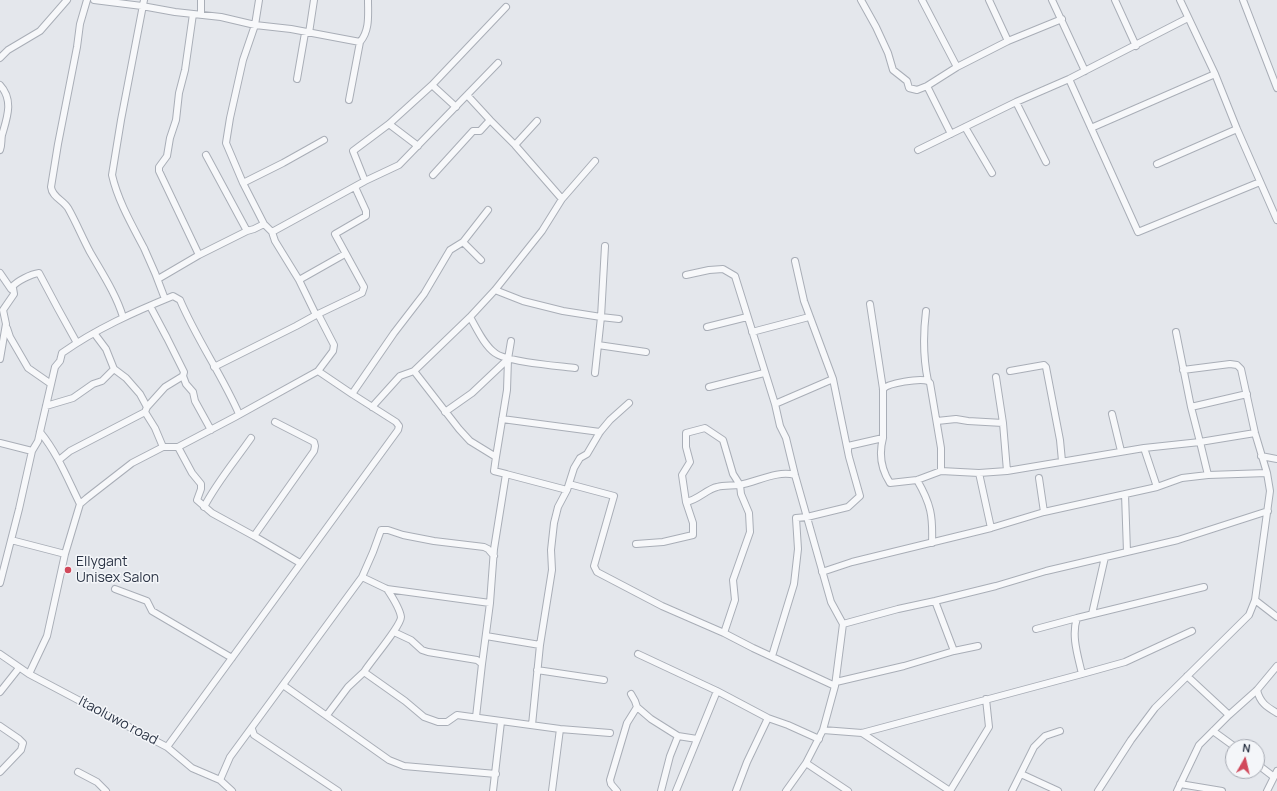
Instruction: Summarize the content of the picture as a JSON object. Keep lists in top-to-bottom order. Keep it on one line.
{"streets":{"street":["Itaoluwo road"]},"places":["Ellygant Unisex Salon"],"north":"top"}
